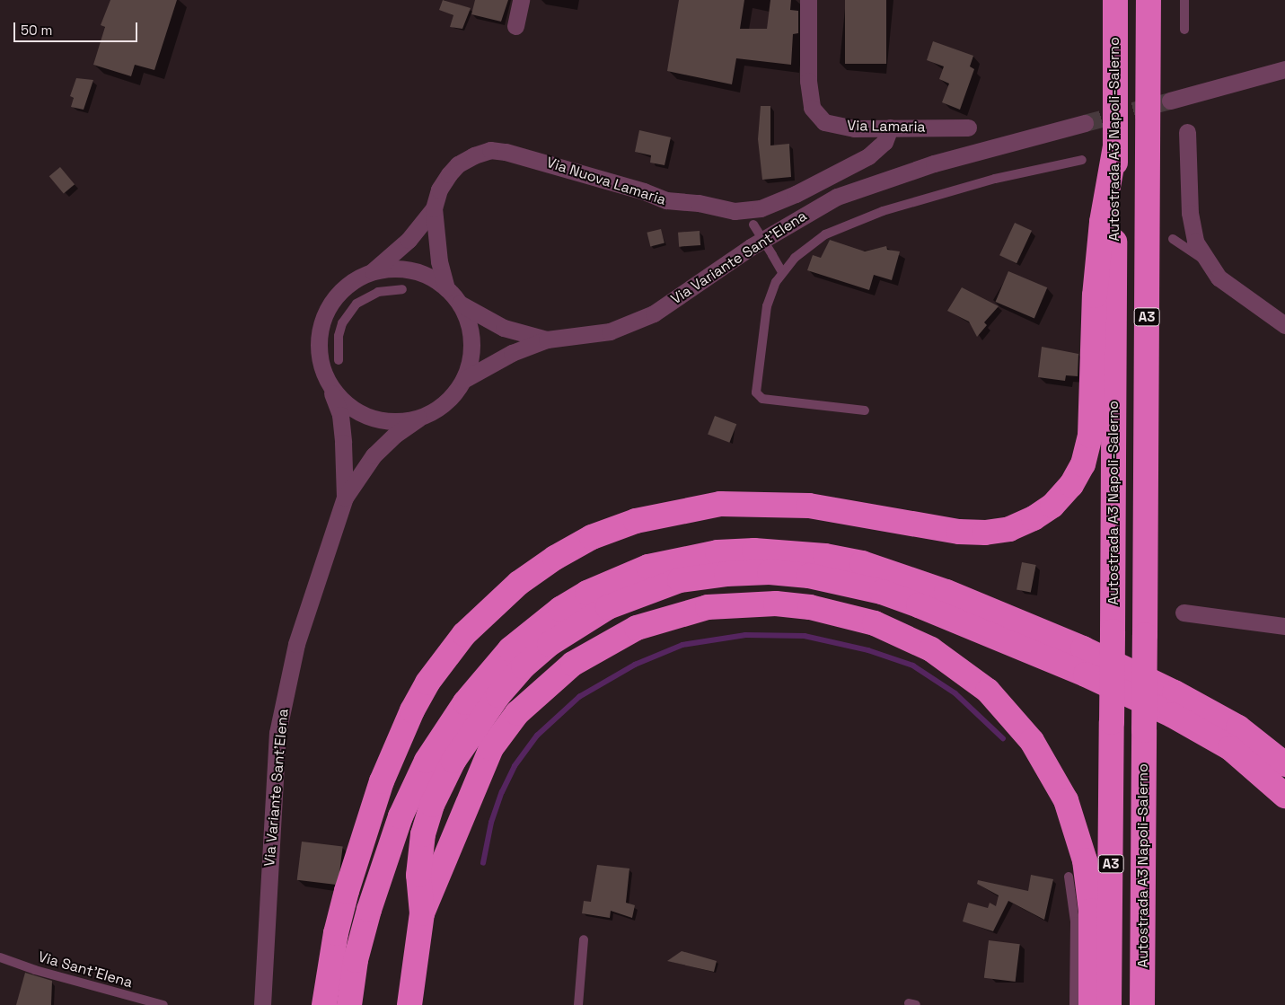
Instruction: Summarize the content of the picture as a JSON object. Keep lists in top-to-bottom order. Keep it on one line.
{"streets":{"highway":["Autostrada A3 Napoli-Salerno","A3"],"street":["Via Lamaria","Via Nuova Lamaria","Via Variante Sant'Elena"],"lane":["Via Sant'Elena"]},"crossings":[["Via Lamaria","Via Nuova Lamaria"],["Via Nuova Lamaria","Via Variante Sant'Elena"]],"scale_bar":"50 m"}
